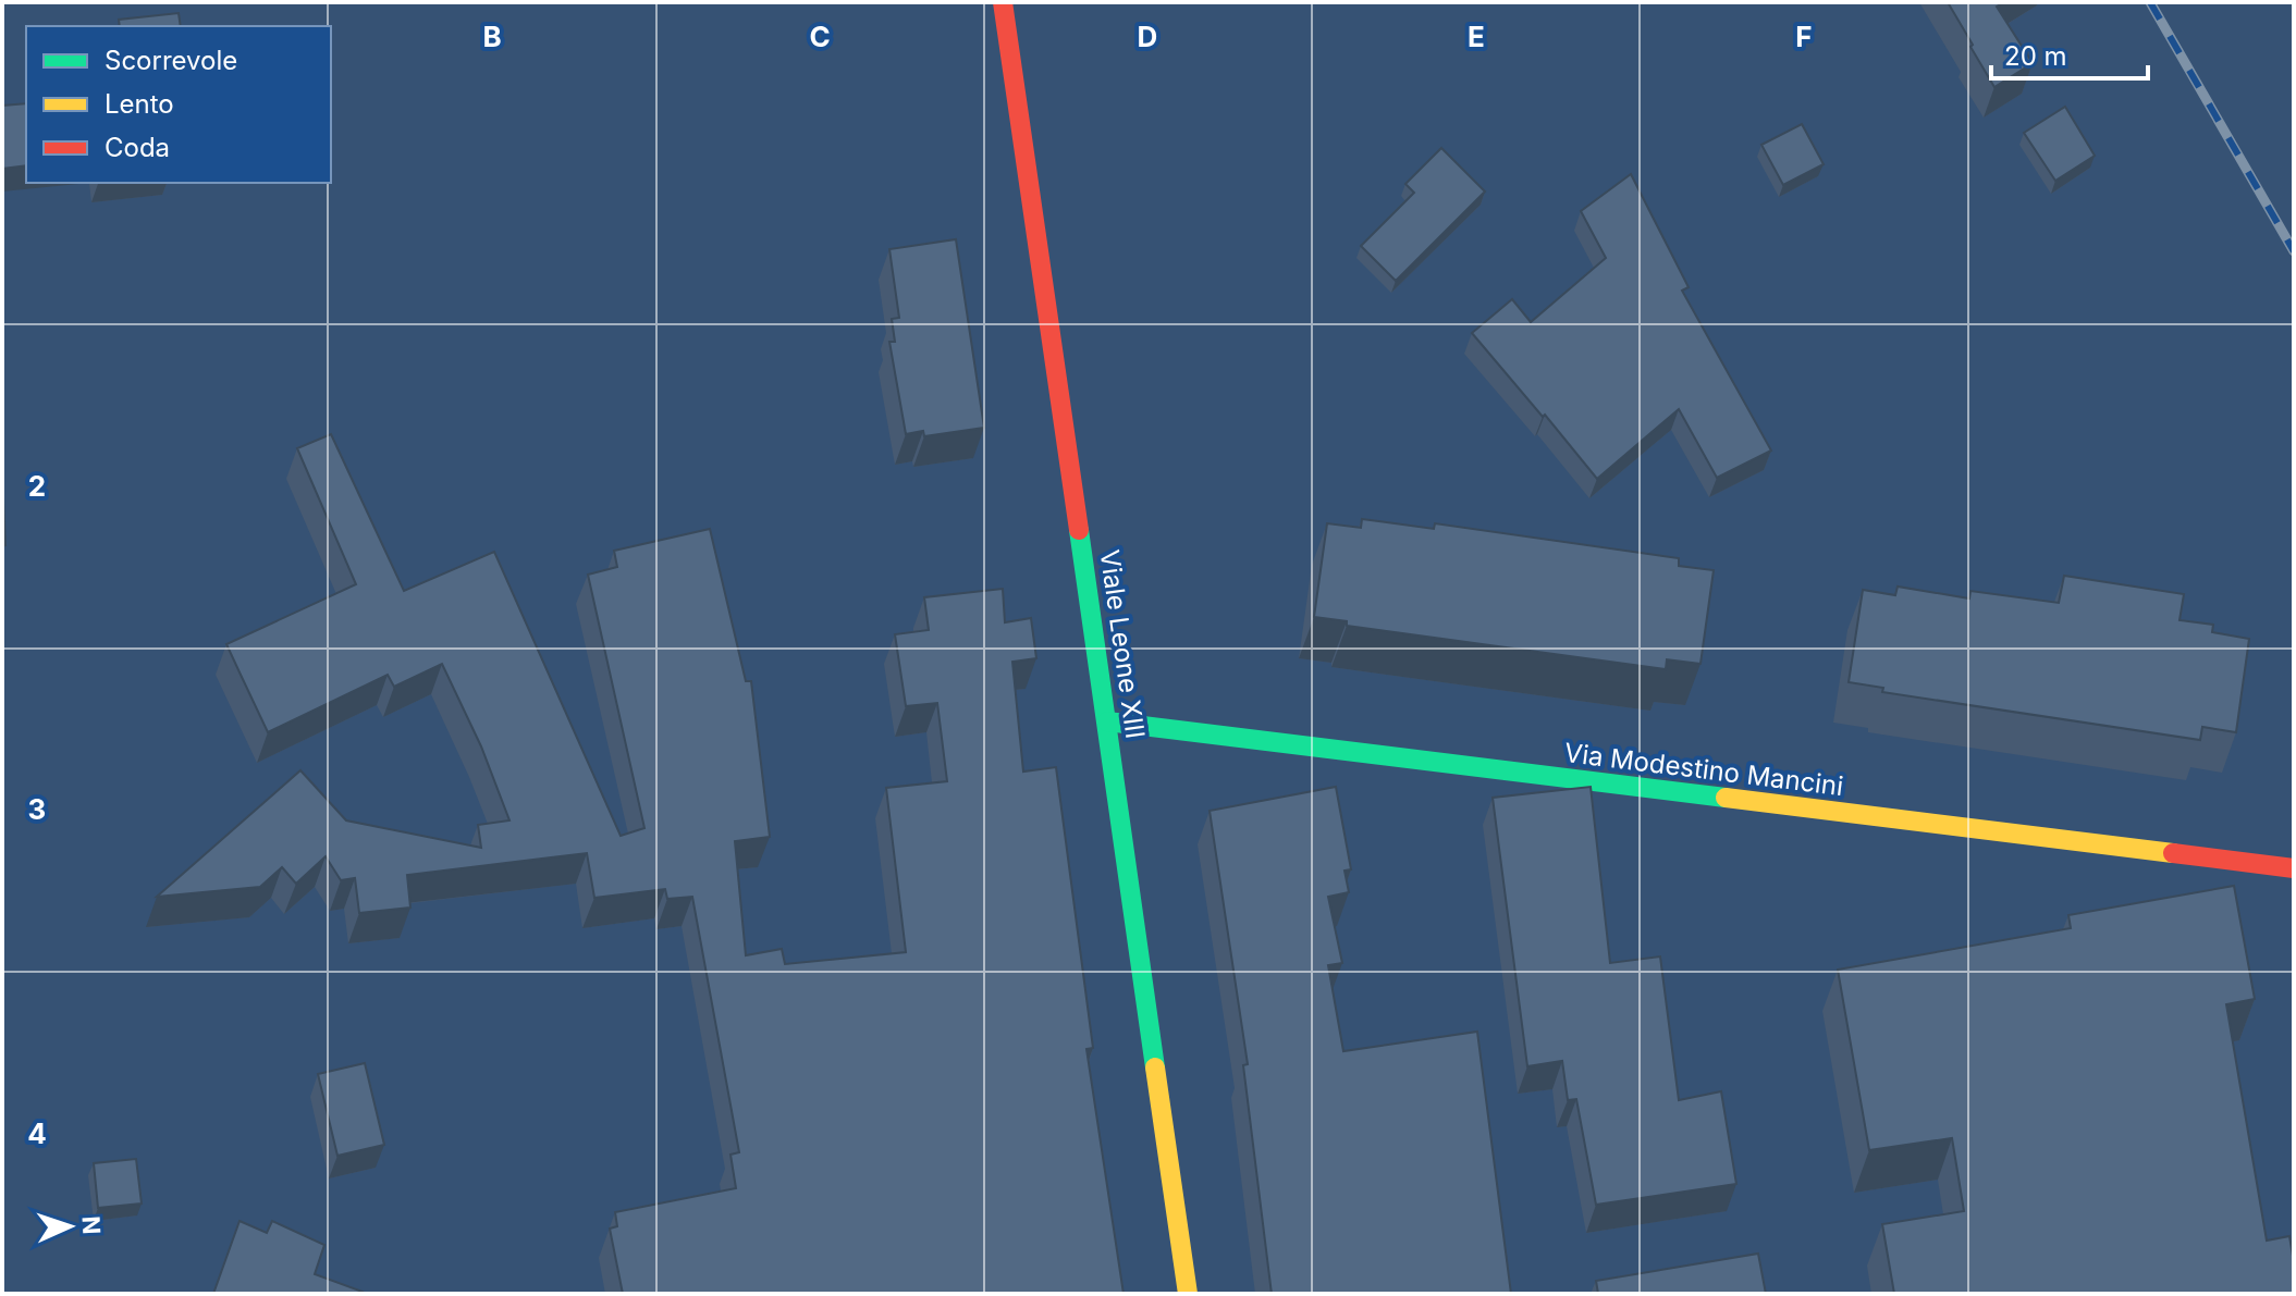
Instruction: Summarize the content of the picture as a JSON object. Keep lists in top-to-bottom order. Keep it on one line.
{"streets":{"street":["Viale Leone XIII","Via Modestino Mancini"]},"crossings":[["Viale Leone XIII","Via Modestino Mancini"]],"legend":["Scorrevole","Lento","Coda"],"scale_bar":"20 m","north":"right","grid":{"columns":["B","C","D","E","F"],"rows":["2","3","4"]}}
